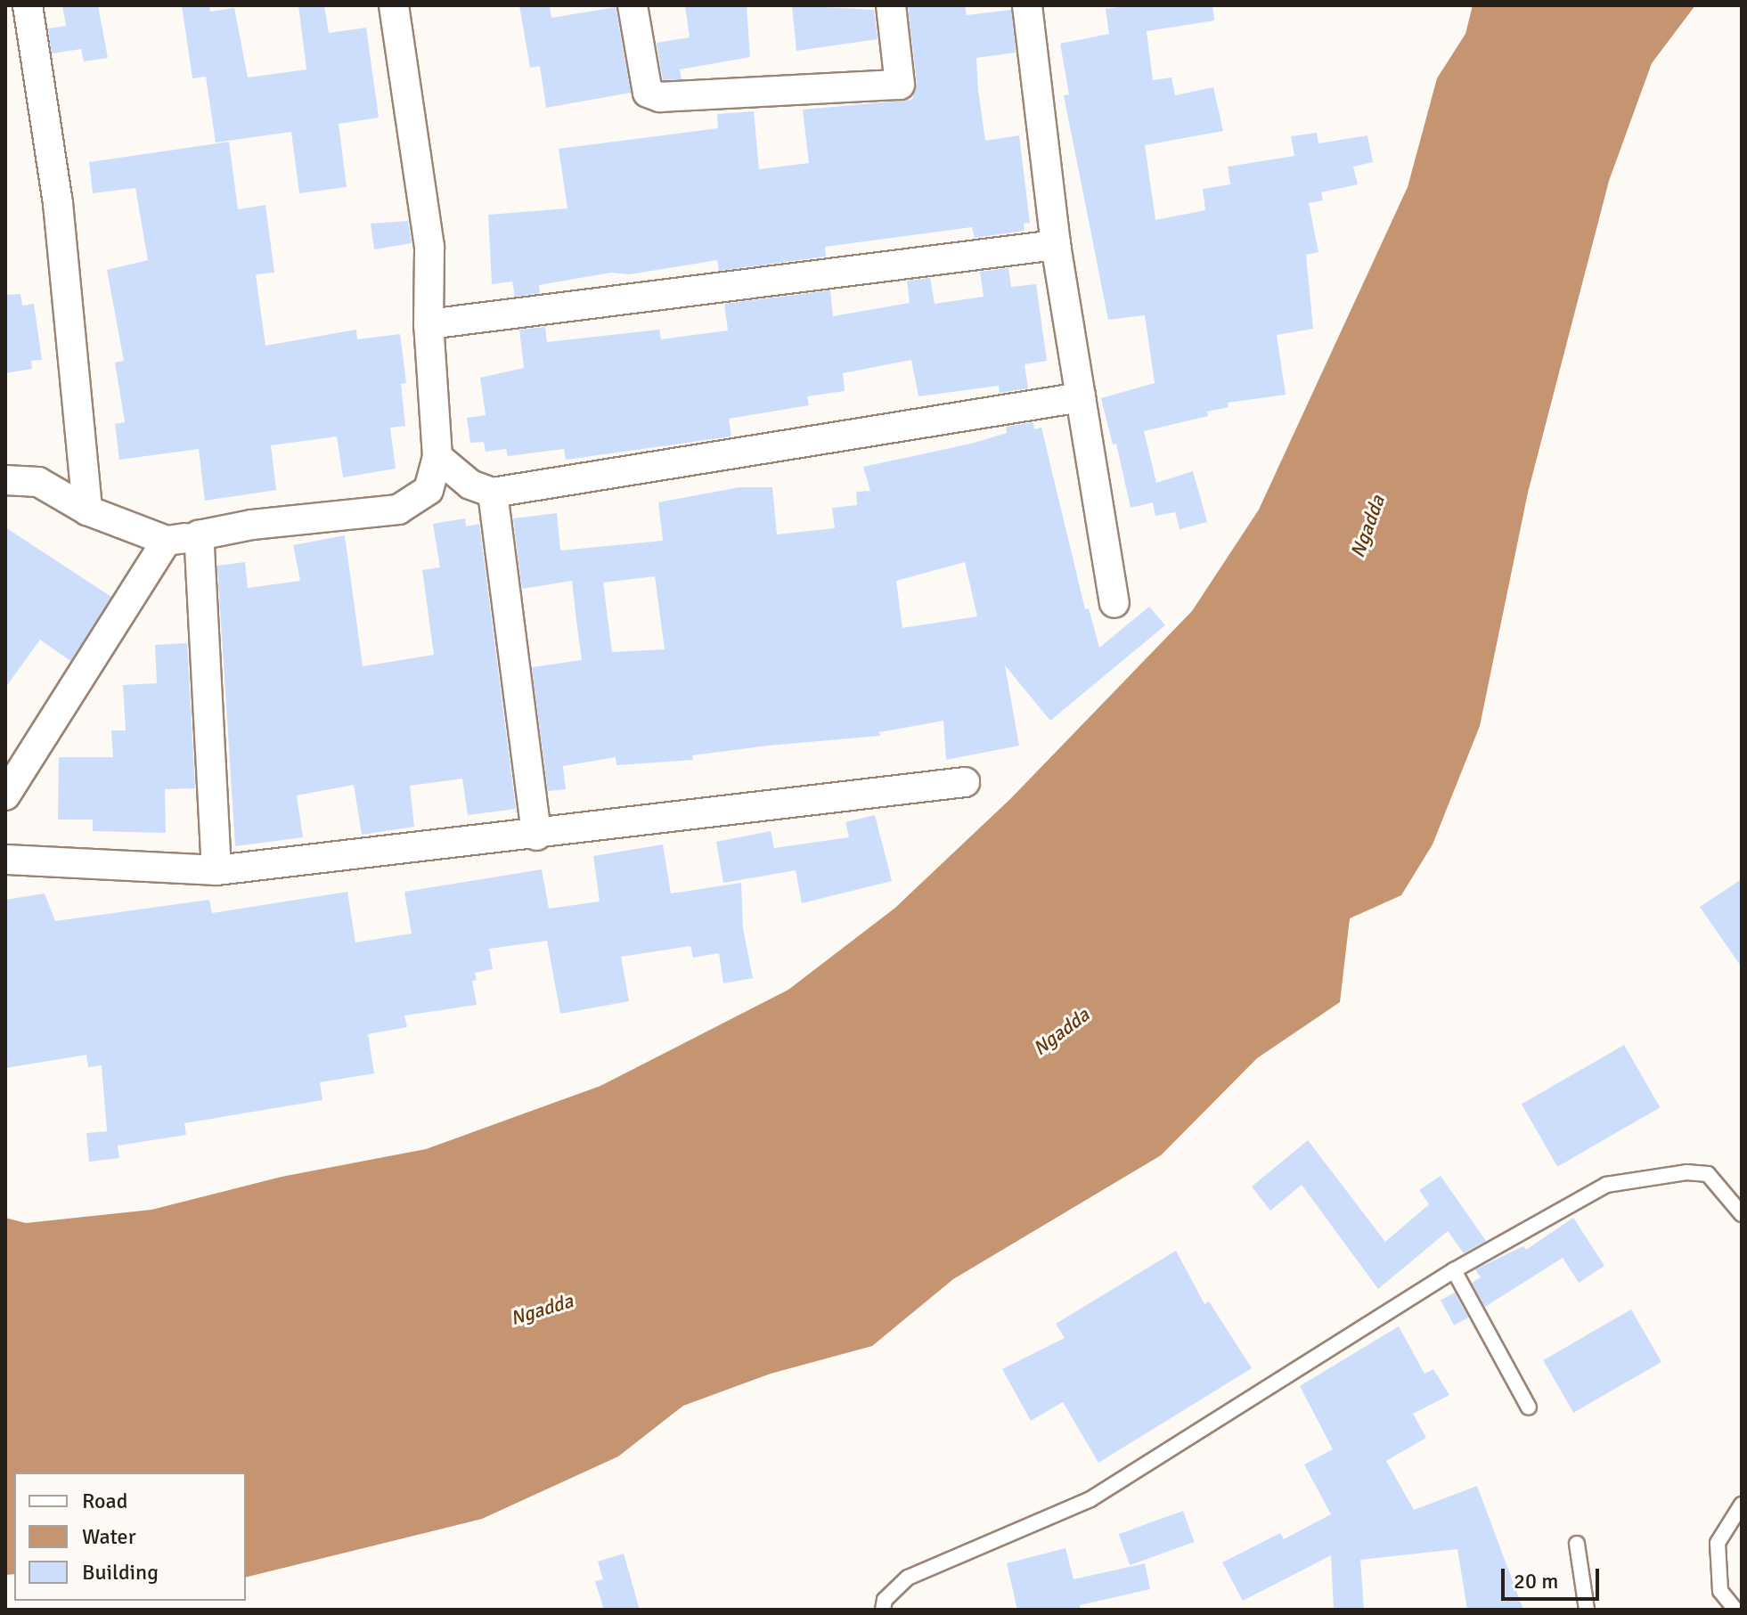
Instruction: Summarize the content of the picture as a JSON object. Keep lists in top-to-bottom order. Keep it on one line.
{"water":["Ngadda"],"legend":["Road","Water","Building"],"scale_bar":"20 m"}
